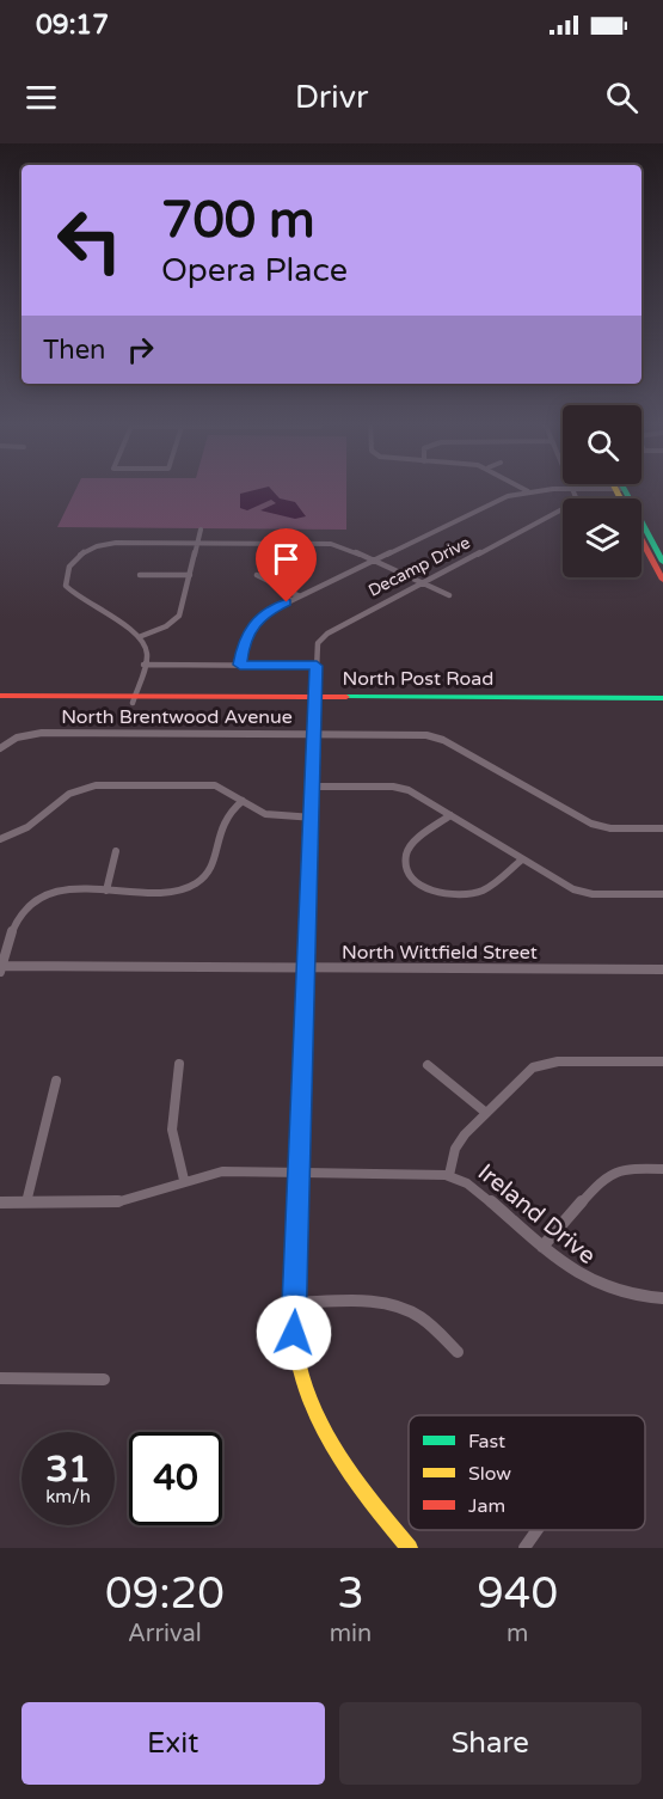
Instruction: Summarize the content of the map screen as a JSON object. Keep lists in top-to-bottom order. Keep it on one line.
{"streets":{"main road":["North Post Road"],"street":["Decamp Drive","North Brentwood Avenue","North Wittfield Street","Ireland Drive"]},"crossings":[["Decamp Drive","North Post Road"]],"legend":["Fast","Slow","Jam"],"page":{"status":"09:17","header":"Drivr","turn":["700 m","Opera Place"],"then":"Then","speed":"31 km/h","limit":"40","eta":["09:20","Arrival","3","min","940","m"],"buttons":["Exit","Share"]}}
